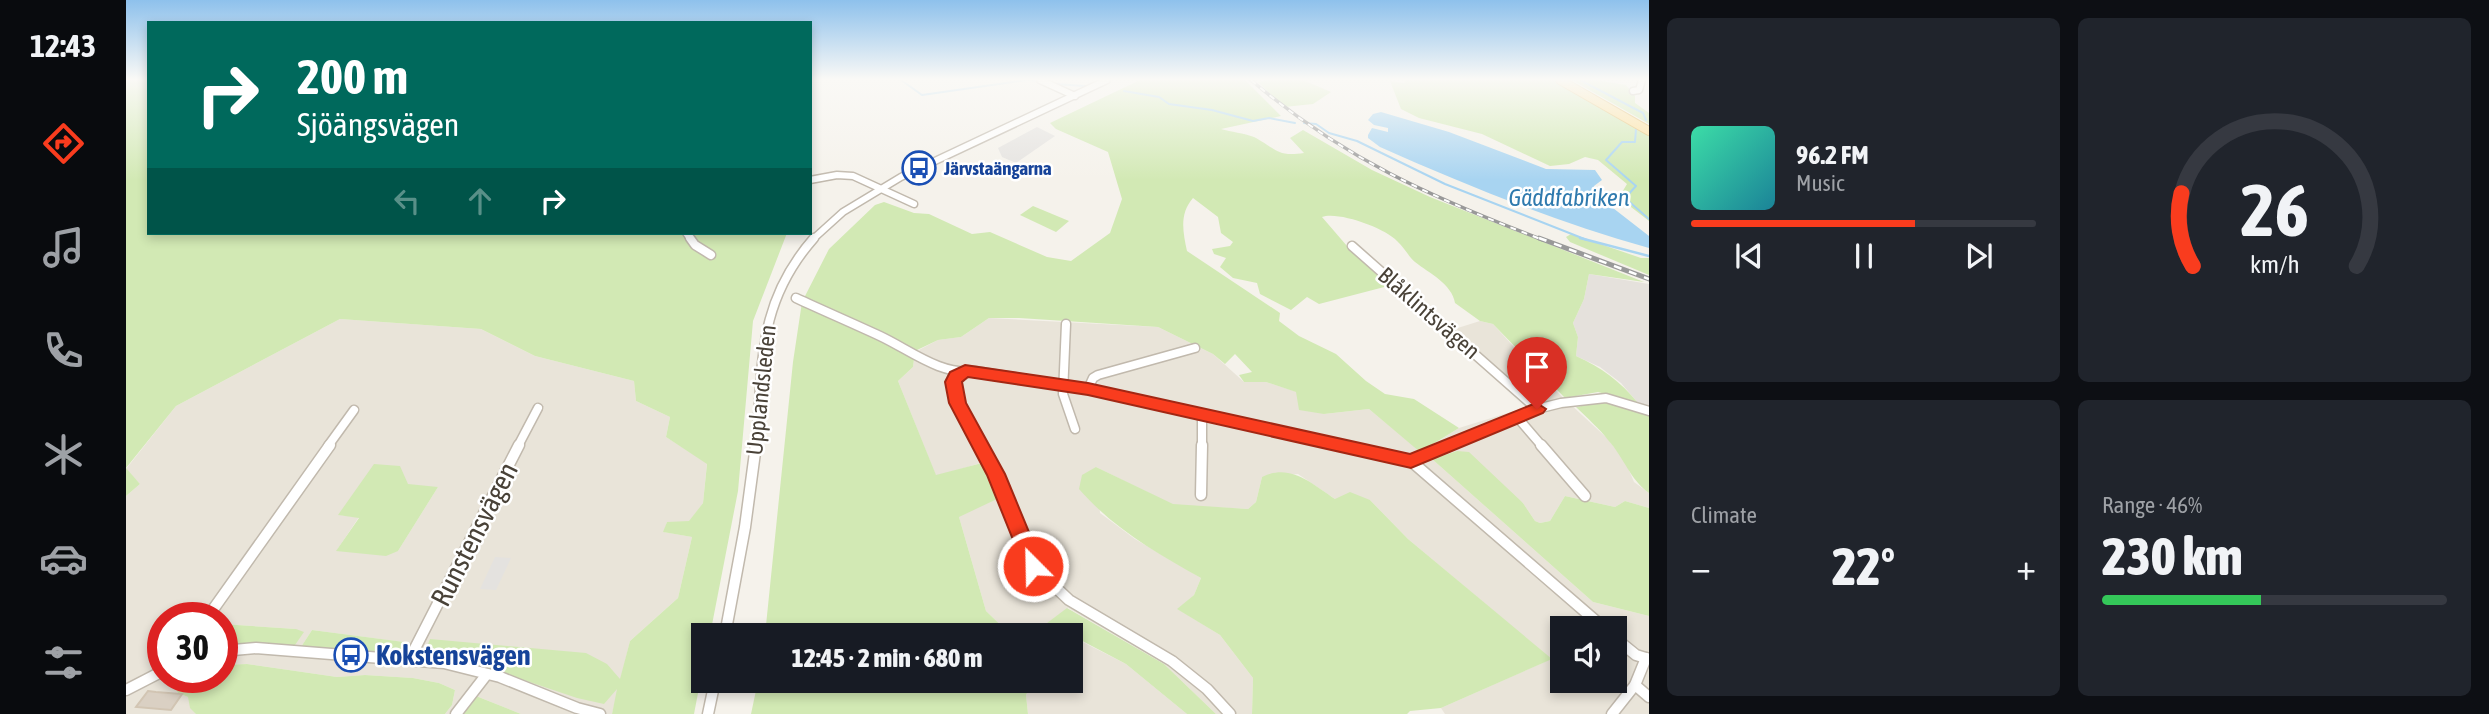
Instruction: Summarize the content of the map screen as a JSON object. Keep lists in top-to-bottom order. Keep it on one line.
{"streets":{"street":["Blåklintsvägen","Upplandsleden","Runstensvägen"]},"water":["Gäddfabriken"],"places":{"bus stop":["Järvstaängarna","Kokstensvägen"]},"page":{"tabs":"12:43","turn":["200 m","Sjöängsvägen"],"song":["96.2 FM","Music"],"tile":["Climate",["Range · 46%","230 km"]],"heat":["−","22°","+"],"limit":"30","trip":"12:45 · 2 min · 680 m","gauge":["26","km/h"]}}
